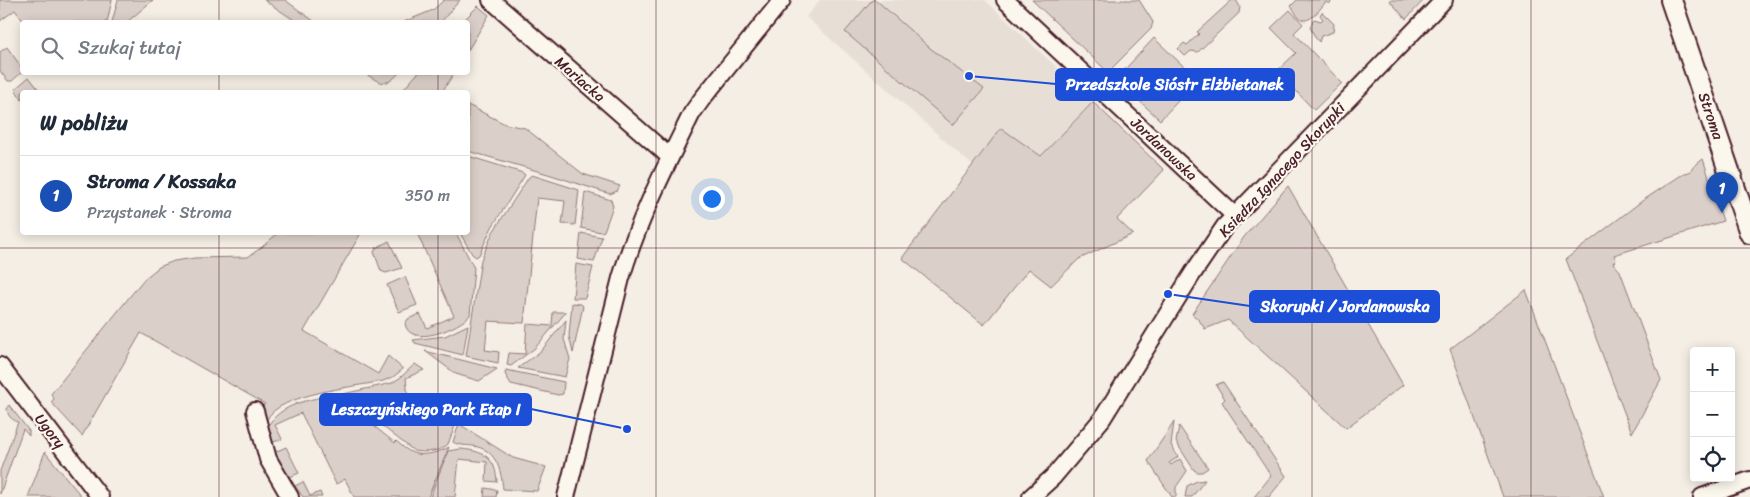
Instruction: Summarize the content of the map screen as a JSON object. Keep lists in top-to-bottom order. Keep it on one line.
{"streets":{"street":["Mariacka","Stroma","Jordanowska","Księdza Ignacego Skorupki","Ugory"]},"crossings":[["Jordanowska","Księdza Ignacego Skorupki"]],"places":["Przedszkole Sióstr Elżbietanek","Skorupki / Jordanowska","Leszczyńskiego Park Etap I"],"page":{"search":"Szukaj tutaj","heading":"W pobliżu","list":[{"mark":"1","name":"Stroma / Kossaka","note":"Przystanek · Stroma","value":"350 m"}],"pins":"1","map_buttons":["+","−"]}}
